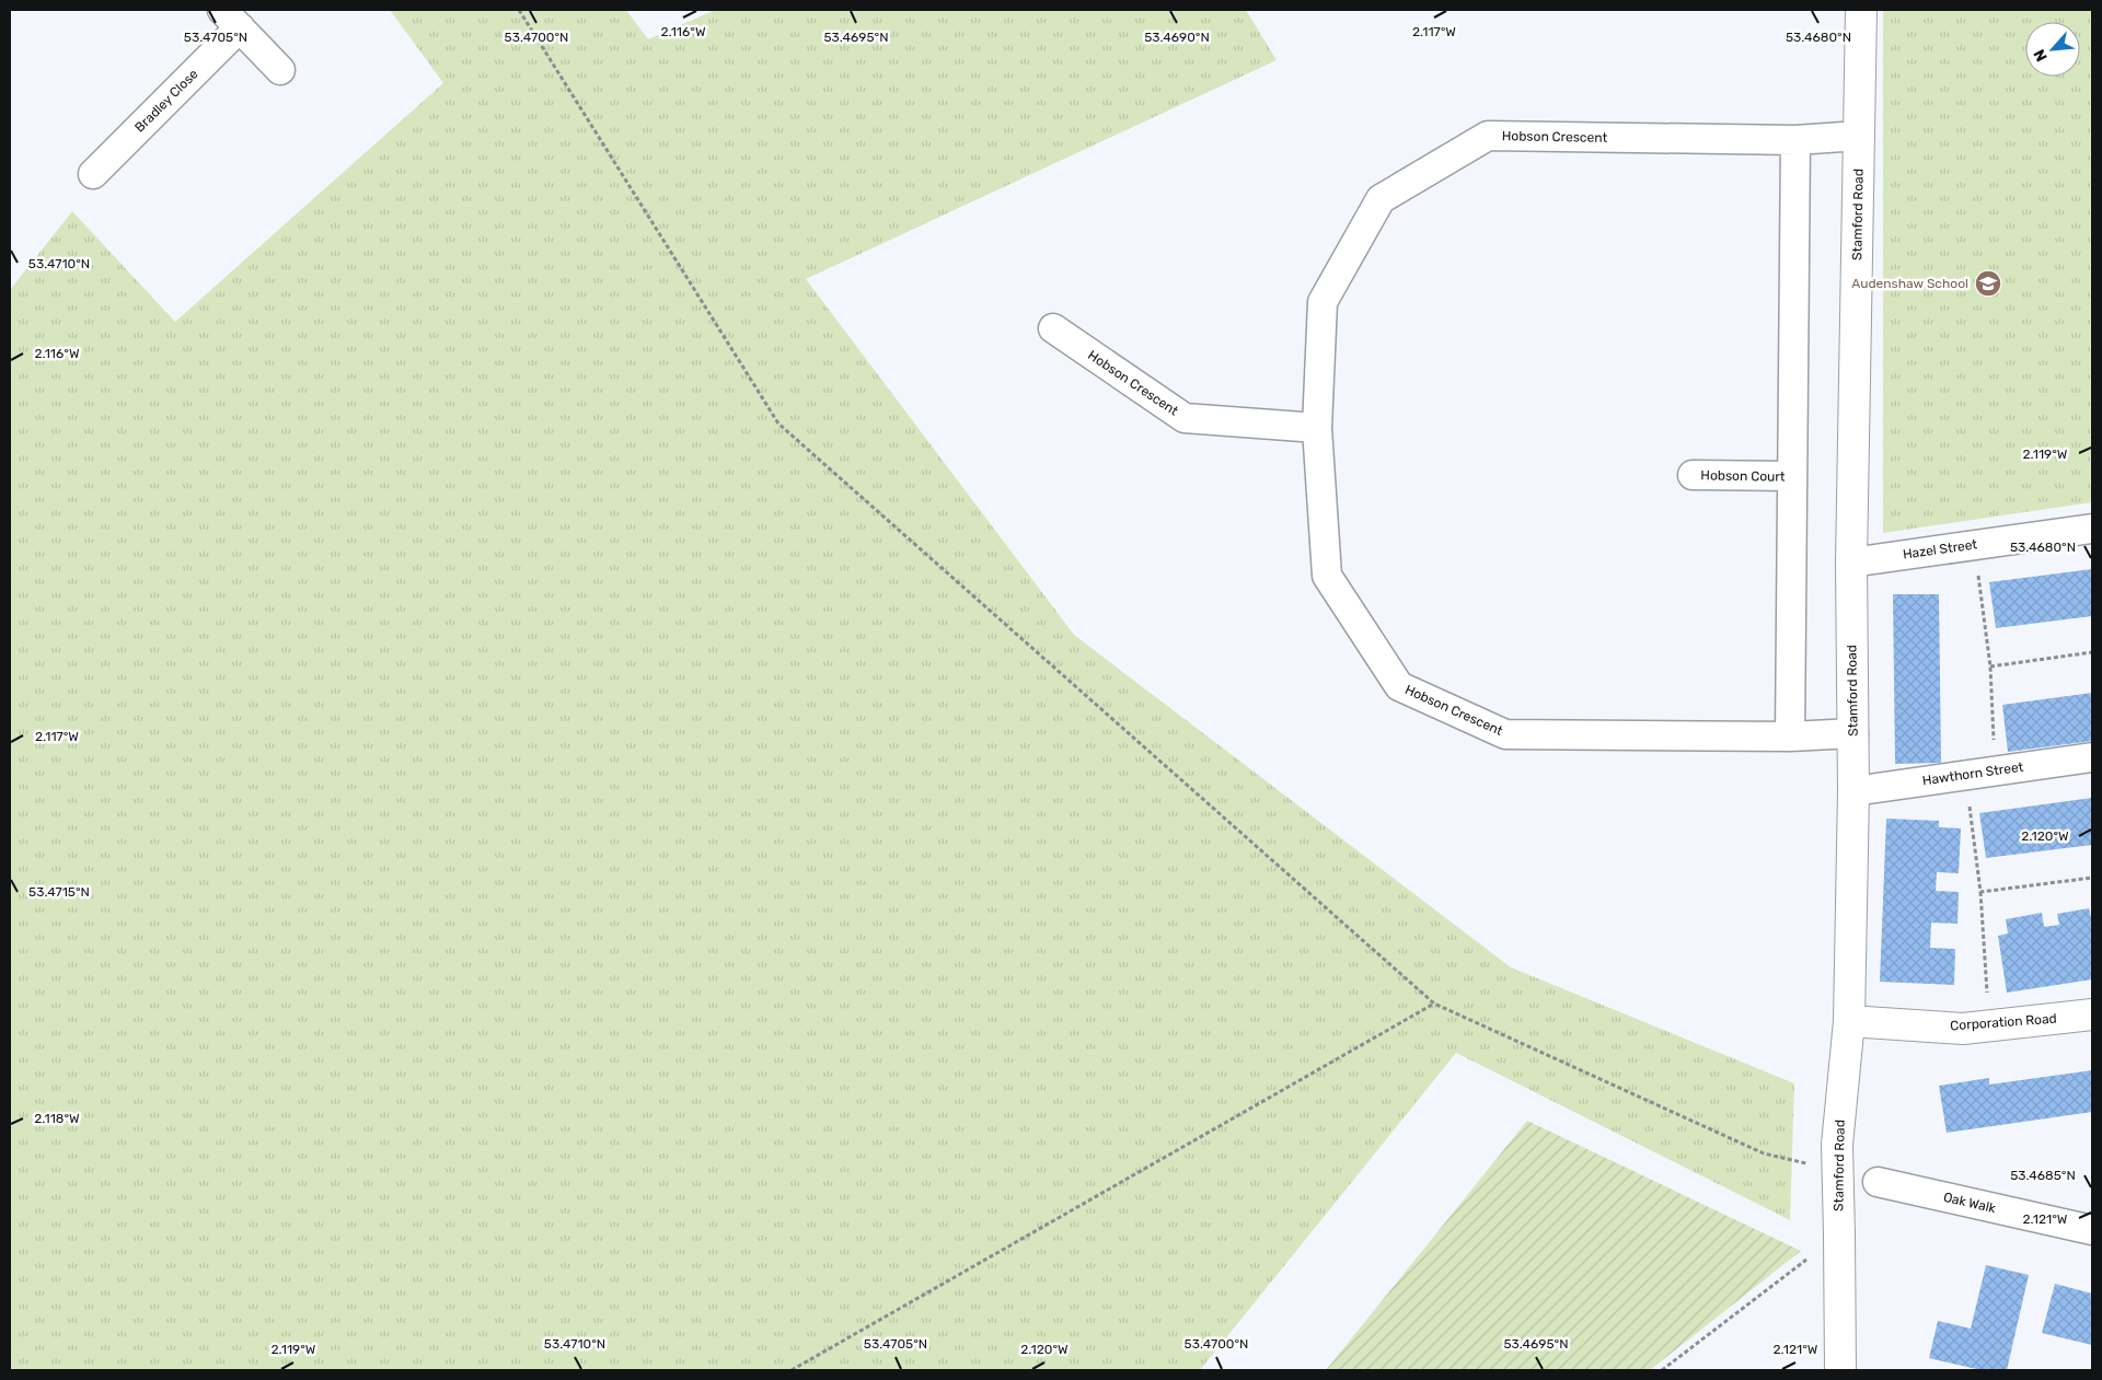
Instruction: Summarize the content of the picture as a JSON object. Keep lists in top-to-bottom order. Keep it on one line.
{"streets":{"street":["Bradley Close","Hobson Crescent","Stamford Road","Hobson Court","Hazel Street","Hawthorn Street","Corporation Road","Oak Walk"]},"crossings":[["Hobson Crescent","Stamford Road"],["Stamford Road","Hazel Street"],["Stamford Road","Hawthorn Street"],["Stamford Road","Corporation Road"]],"places":{"school or university":["Audenshaw School"]},"north":"bottom left","coordinates":["2.116°W","2.117°W","53.4705°N","53.4700°N","53.4695°N","53.4690°N","53.4680°N","53.4710°N","2.119°W","2.120°W","53.4715°N","2.118°W","53.4685°N","2.121°W"]}
